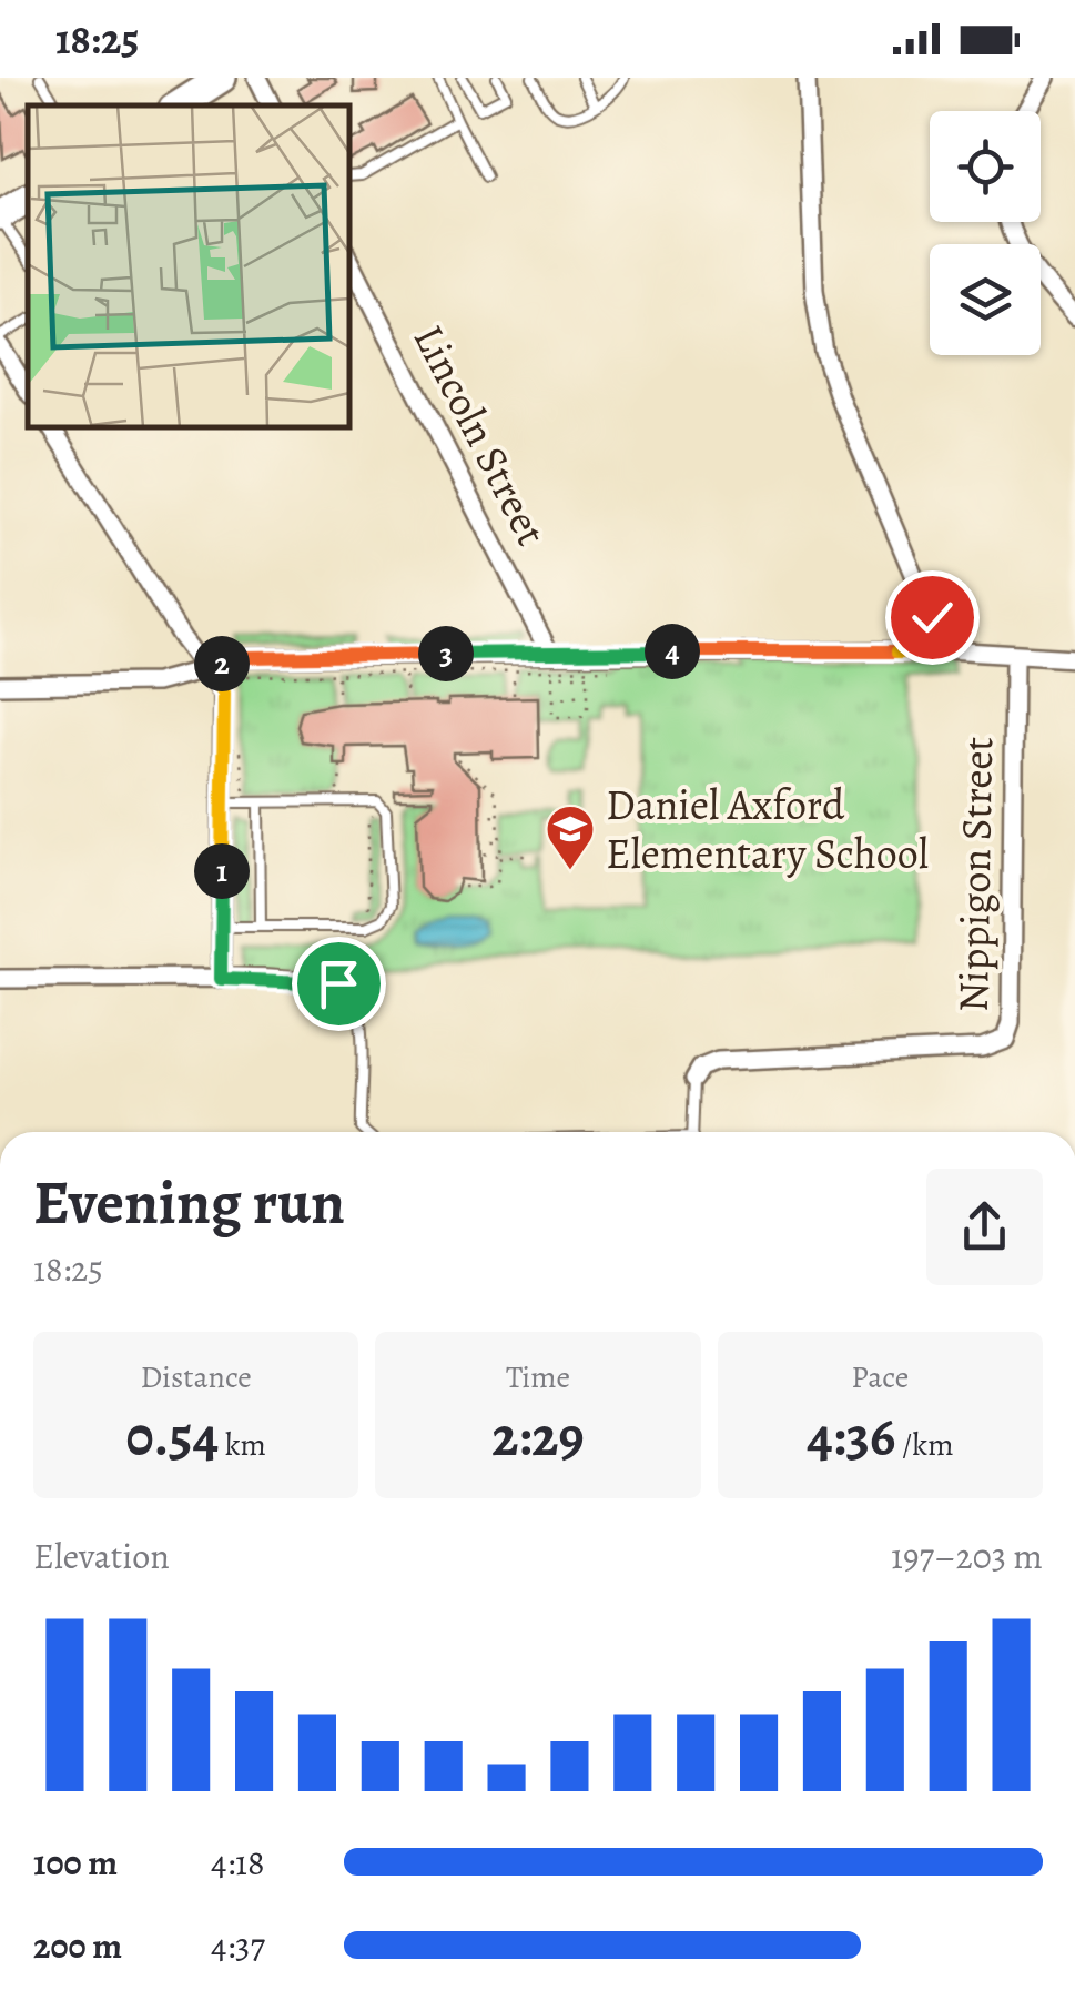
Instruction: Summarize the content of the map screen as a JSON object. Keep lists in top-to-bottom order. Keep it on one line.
{"streets":{"street":["Lincoln Street","Nippigon Street"]},"places":{"school or university":["Daniel Axford Elementary School"]},"page":{"status":"18:25","pins":["4","3","2","1"],"heading":["Evening run","18:25"],"stats":[["Distance","0.54 km"],["Time","2:29"],["Pace","4:36 /km"]],"chart":["Elevation","197–203 m"],"list":[{"name":"100 m","note":"4:18"},{"name":"200 m","note":"4:37"}]}}
